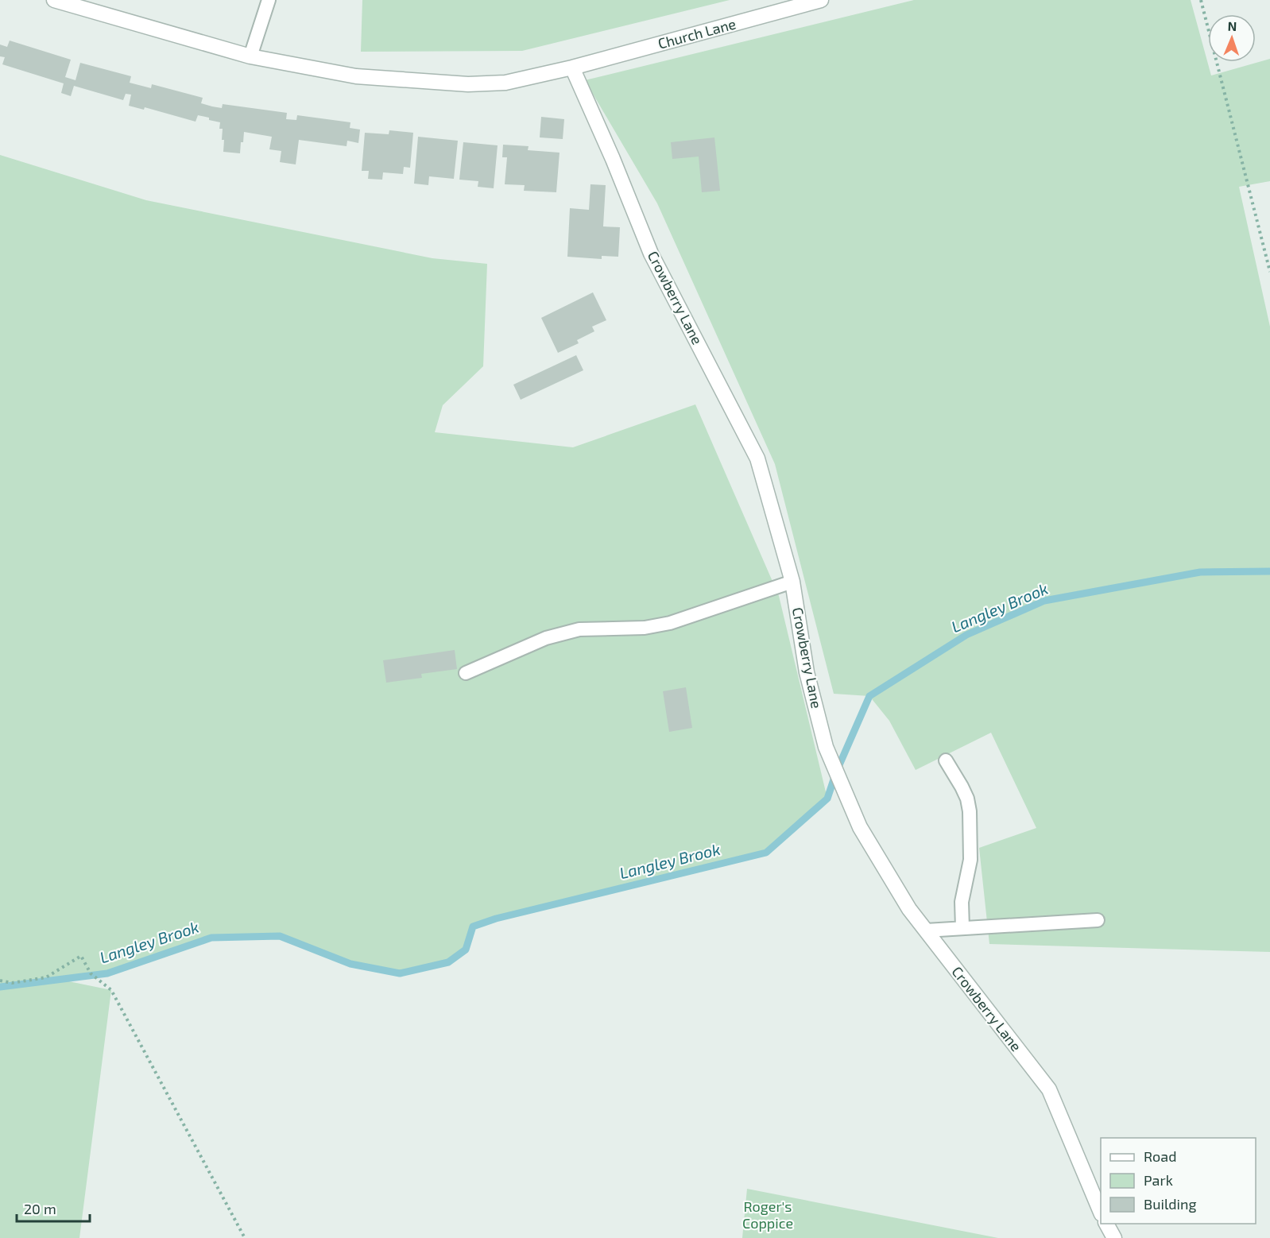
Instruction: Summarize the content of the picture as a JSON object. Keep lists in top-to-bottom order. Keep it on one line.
{"streets":{"street":["Church Lane","Crowberry Lane"]},"crossings":[["Church Lane","Crowberry Lane"]],"water":["Langley Brook"],"parks":["Roger's Coppice"],"legend":["Road","Park","Building"],"scale_bar":"20 m","north":"top"}
